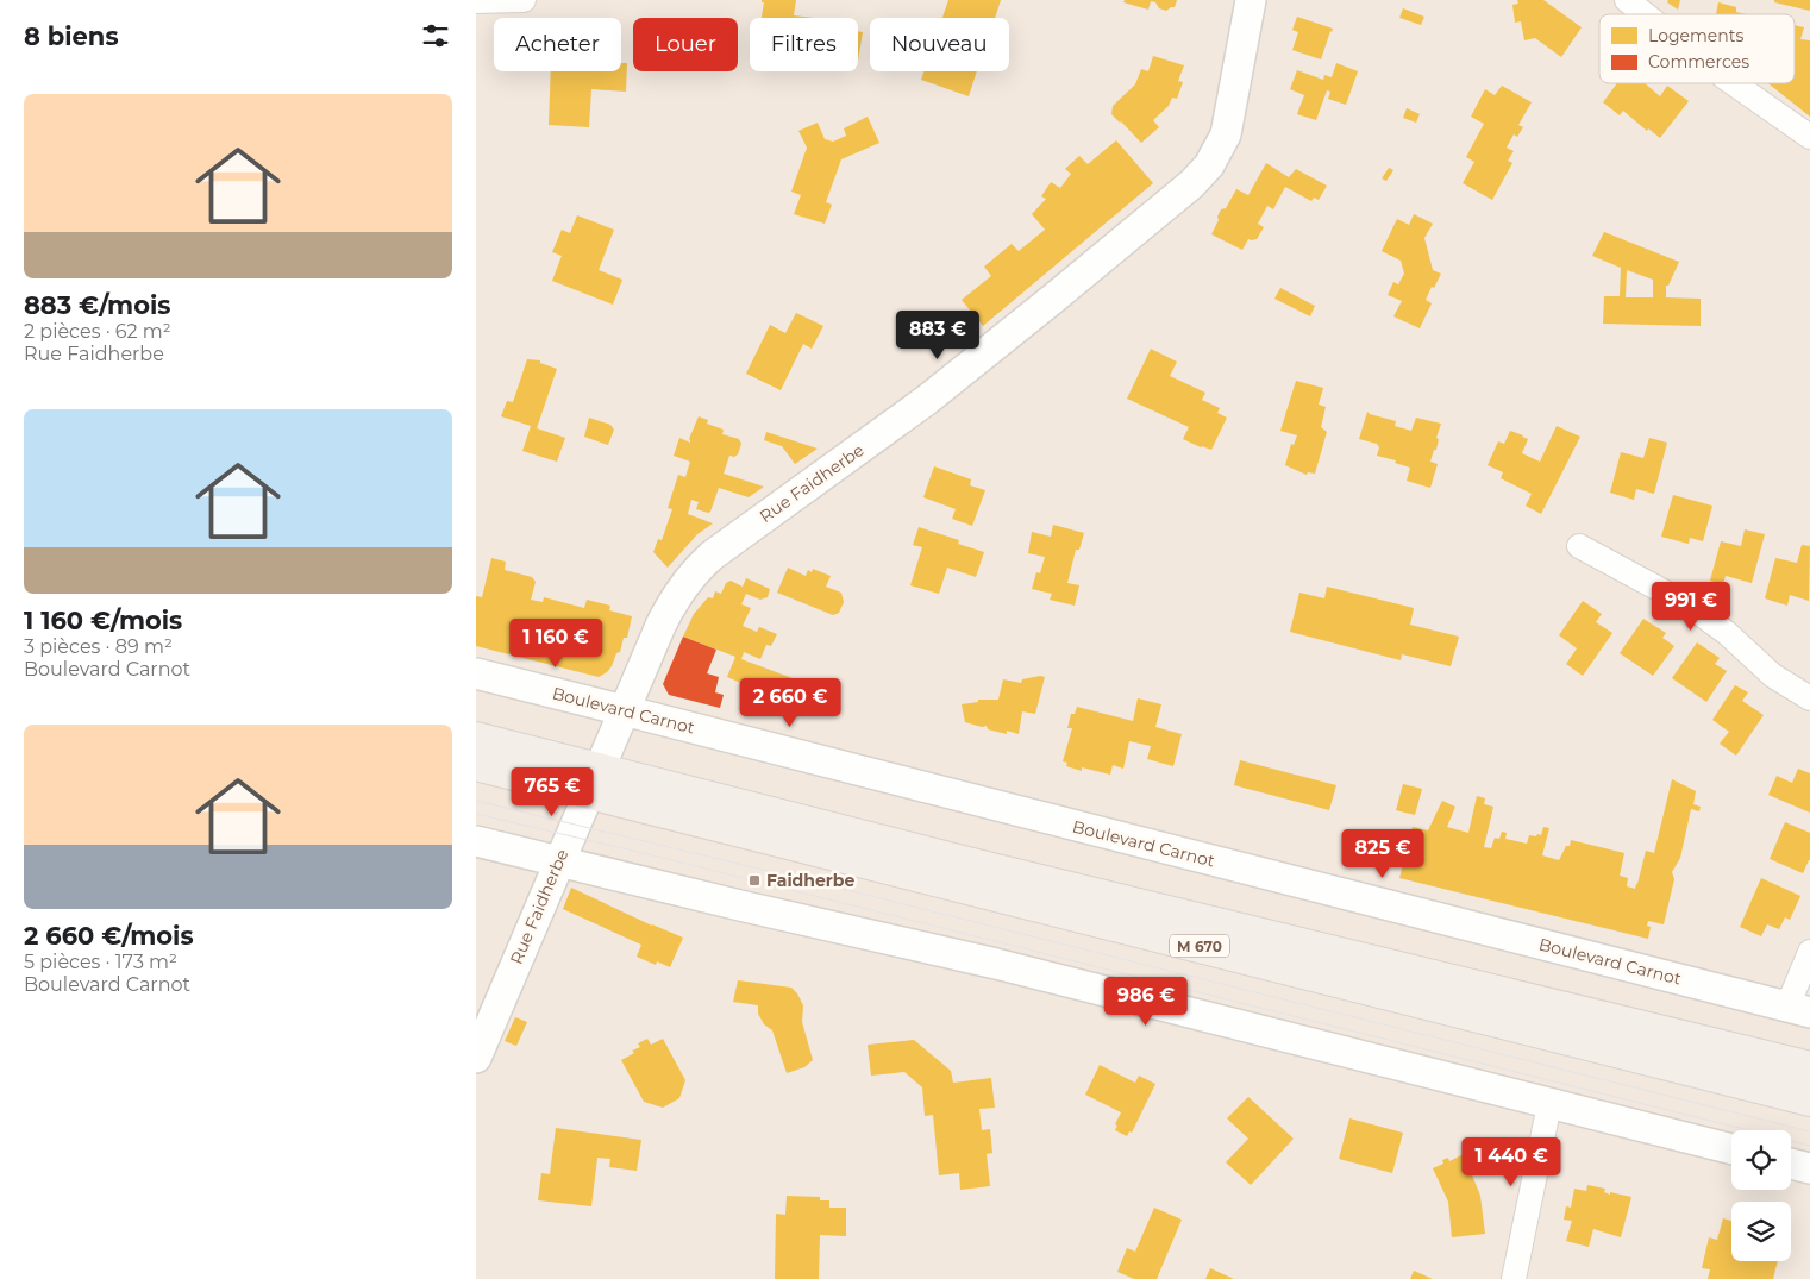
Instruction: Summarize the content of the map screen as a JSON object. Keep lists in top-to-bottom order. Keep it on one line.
{"streets":{"main road":["M 670"],"street":["Rue Faidherbe","Boulevard Carnot"]},"crossings":[["Rue Faidherbe","Boulevard Carnot"],["Rue Faidherbe","M 670"]],"places":{"transit":["Faidherbe"]},"legend":["Logements","Commerces"],"page":{"heading":"8 biens","chip":["Acheter","Louer","Filtres","Nouveau"],"list":[{"name":"883 €/mois","note":"2 pièces · 62 m² · Rue Faidherbe"},{"name":"1 160 €/mois","note":"3 pièces · 89 m² · Boulevard Carnot"},{"name":"2 660 €/mois","note":"5 pièces · 173 m² · Boulevard Carnot"}],"price":["883 €","991 €","1 160 €","2 660 €","765 €","825 €","986 €","1 440 €"]}}
